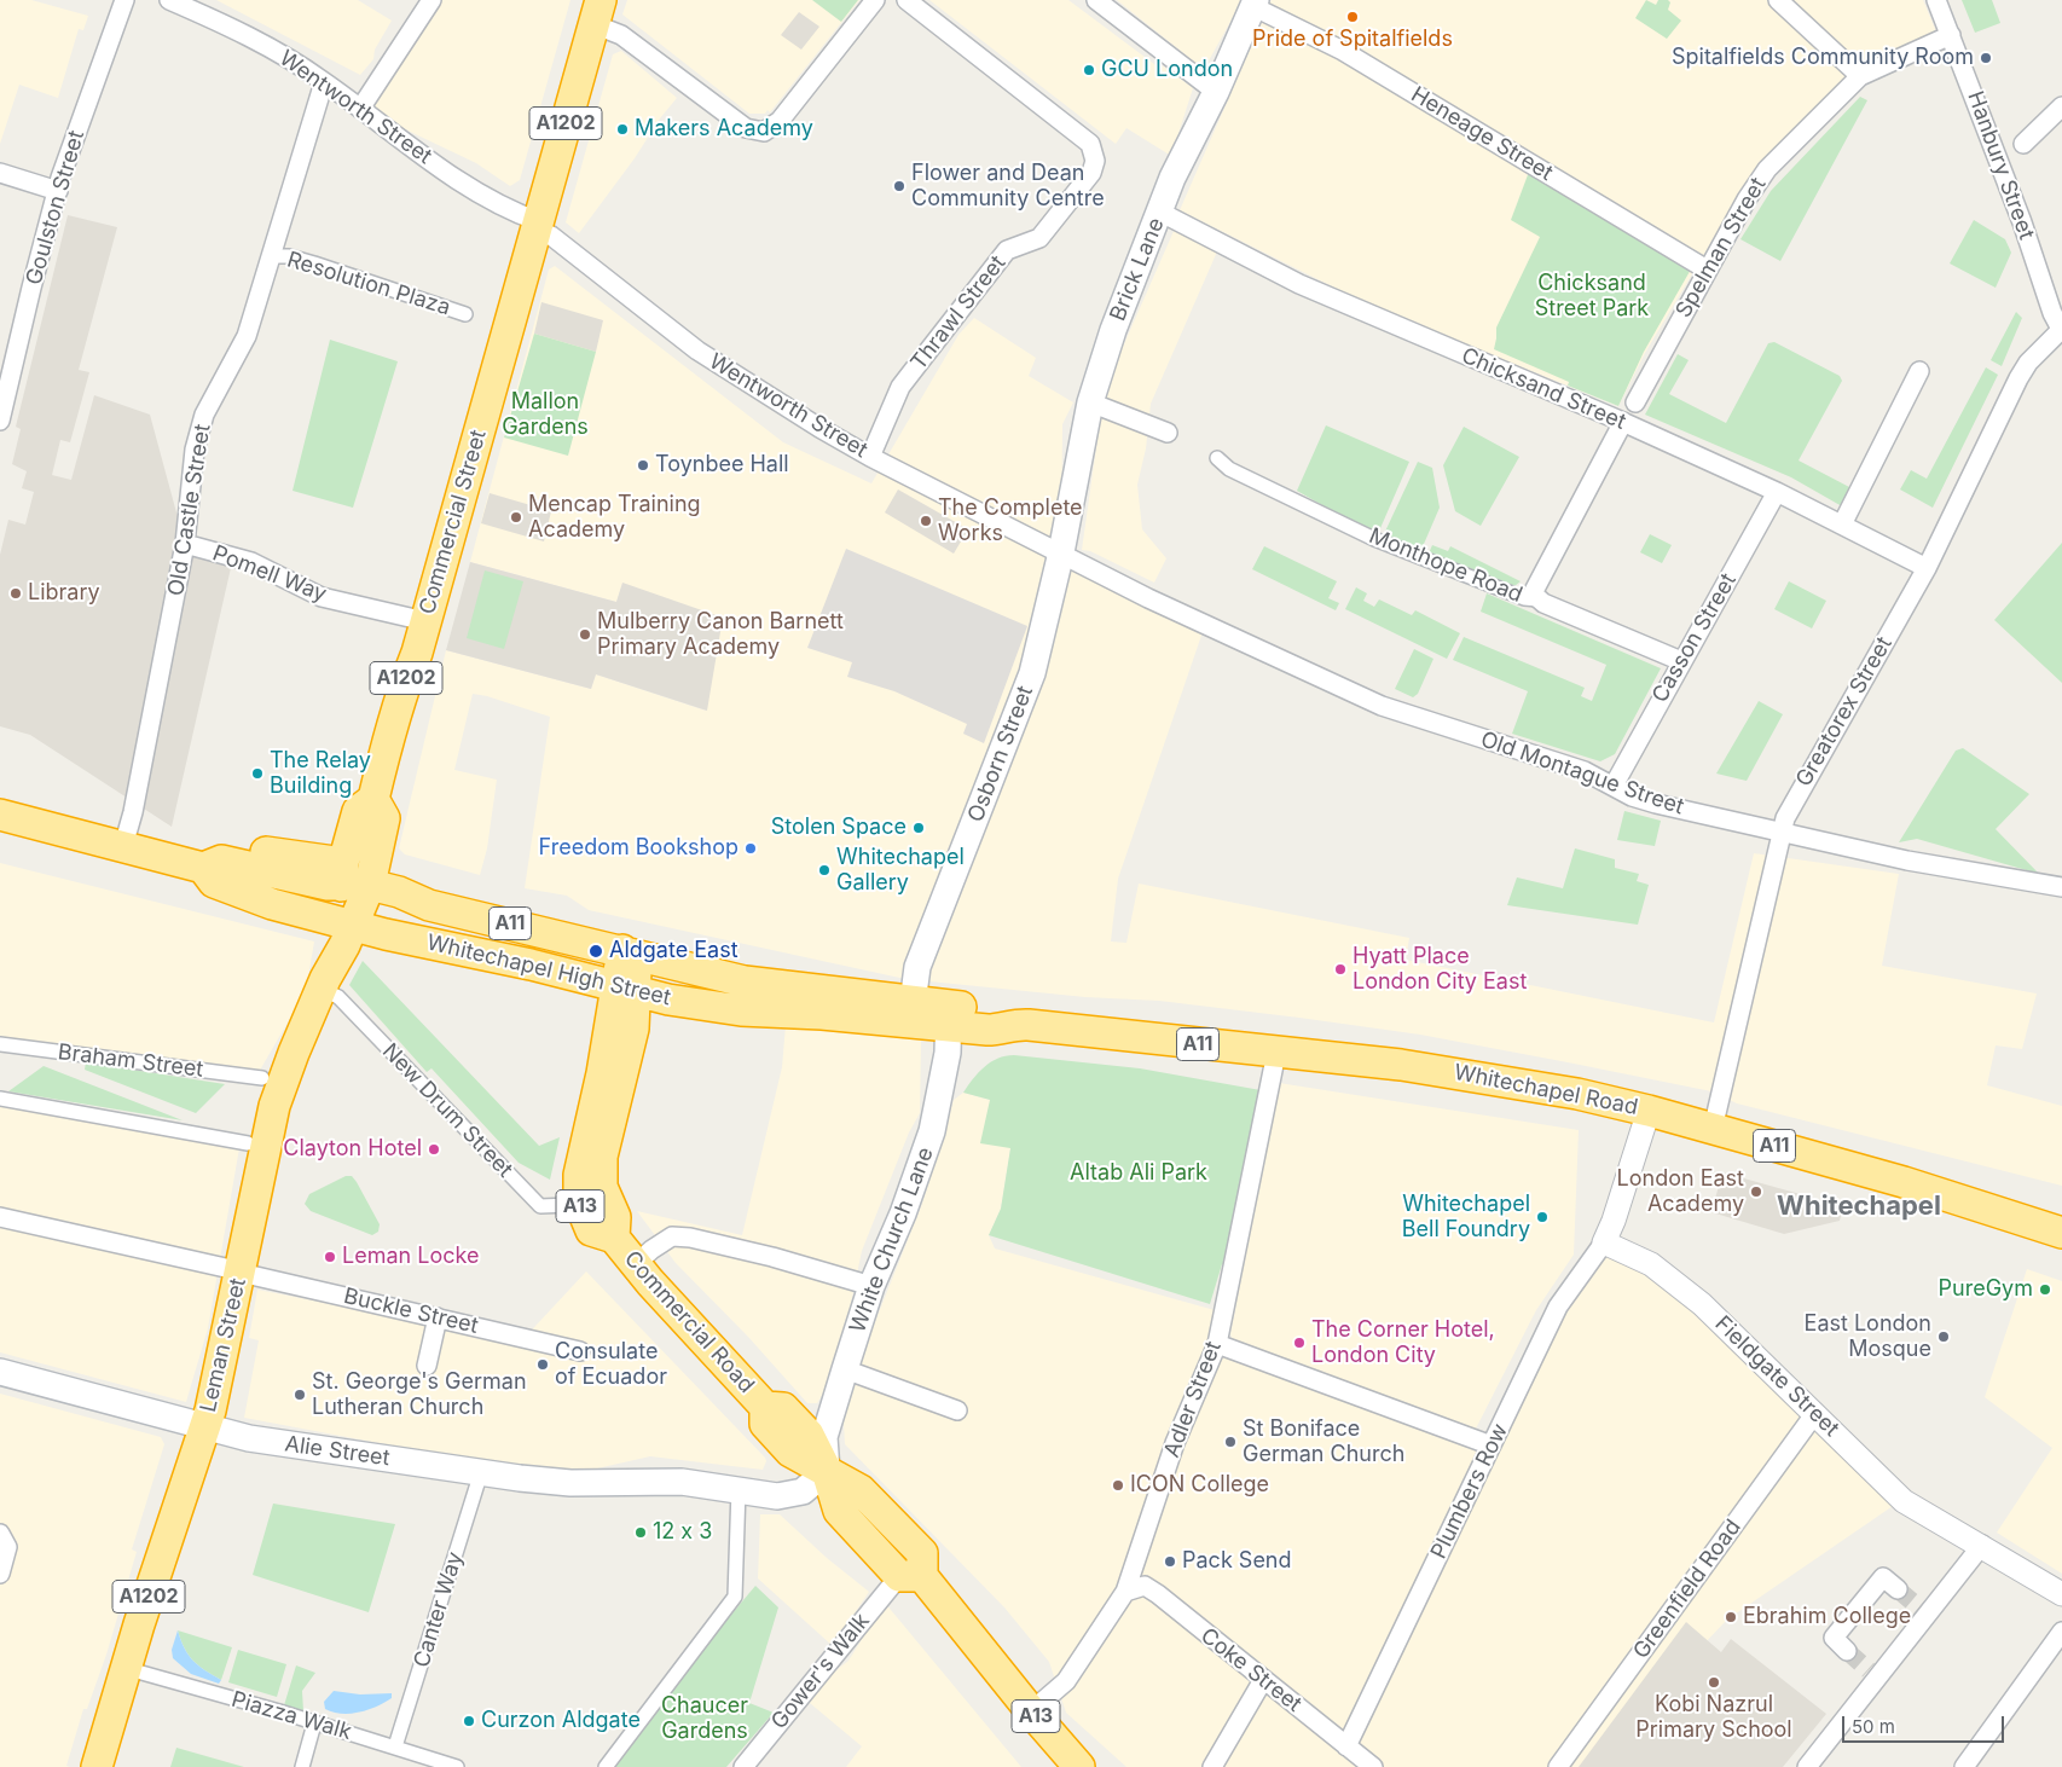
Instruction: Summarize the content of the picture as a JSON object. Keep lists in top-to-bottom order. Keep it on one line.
{"streets":{"highway":["A1202","Commercial Street","A11","Whitechapel High Street","Whitechapel Road","A13","Commercial Road","Leman Street"],"main road":["Brick Lane","Osborn Street","White Church Lane","Alie Street"],"street":["Wentworth Street","Heneage Street","Hanbury Street","Goulston Street","Spelman Street","Resolution Plaza","Thrawl Street","Chicksand Street","Old Castle Street","Monthope Road","Pomell Way","Casson Street","Greatorex Street","Old Montague Street","Braham Street","New Drum Street","Buckle Street","Fieldgate Street","Adler Street","Plumbers Row","Greenfield Road","Canter Way","Coke Street","Gower's Walk","Piazza Walk"]},"crossings":[["Wentworth Street","Brick Lane"],["Wentworth Street","Thrawl Street"],["Wentworth Street","Old Castle Street"],["Wentworth Street","Commercial Street"],["Wentworth Street","Osborn Street"],["Wentworth Street","Old Montague Street"],["Heneage Street","Spelman Street"],["Heneage Street","Brick Lane"],["Hanbury Street","Spelman Street"],["Hanbury Street","Greatorex Street"],["Brick Lane","Chicksand Street"],["Brick Lane","Osborn Street"],["Brick Lane","Old Montague Street"],["Resolution Plaza","Old Castle Street"],["Chicksand Street","Casson Street"],["Chicksand Street","Greatorex Street"],["Old Castle Street","Pomell Way"],["Old Castle Street","Whitechapel High Street"],["Commercial Street","Pomell Way"],["Commercial Street","Whitechapel High Street"],["Commercial Street","Leman Street"],["Monthope Road","Casson Street"],["Casson Street","Old Montague Street"],["Greatorex Street","Old Montague Street"],["Greatorex Street","Whitechapel Road"],["Osborn Street","Old Montague Street"],["Osborn Street","Whitechapel High Street"],["Osborn Street","Whitechapel Road"],["Whitechapel High Street","Whitechapel Road"],["Whitechapel High Street","Commercial Road"],["Whitechapel High Street","Leman Street"],["Whitechapel Road","White Church Lane"],["Whitechapel Road","Adler Street"],["White Church Lane","Commercial Road"],["White Church Lane","Alie Street"],["Buckle Street","Leman Street"],["Commercial Road","Adler Street"],["Commercial Road","Alie Street"],["Commercial Road","Gower's Walk"],["Leman Street","Alie Street"],["Leman Street","Piazza Walk"],["Fieldgate Street","Plumbers Row"],["Fieldgate Street","Greenfield Road"],["Adler Street","Coke Street"],["Alie Street","Canter Way"],["Plumbers Row","Coke Street"],["Canter Way","Piazza Walk"]],"districts":["Whitechapel"],"parks":["Chicksand Street Park","Mallon Gardens","Altab Ali Park","Chaucer Gardens"],"places":["Pride of Spitalfields","Spitalfields Community Room","GCU London","Makers Academy","Flower and Dean Community Centre","Toynbee Hall","Mencap Training Academy","The Complete Works","Library","Mulberry Canon Barnett Primary Academy","The Relay Building","Stolen Space","Freedom Bookshop","Whitechapel Gallery","Aldgate East","Hyatt Place London City East","Clayton Hotel","London East Academy","Whitechapel Bell Foundry","Leman Locke","PureGym","East London Mosque","The Corner Hotel, London City","Consulate of Ecuador","St. George's German Lutheran Church","St Boniface German Church","ICON College","12 x 3","Pack Send","Ebrahim College","Kobi Nazrul Primary School","Curzon Aldgate"],"scale_bar":"50 m"}
